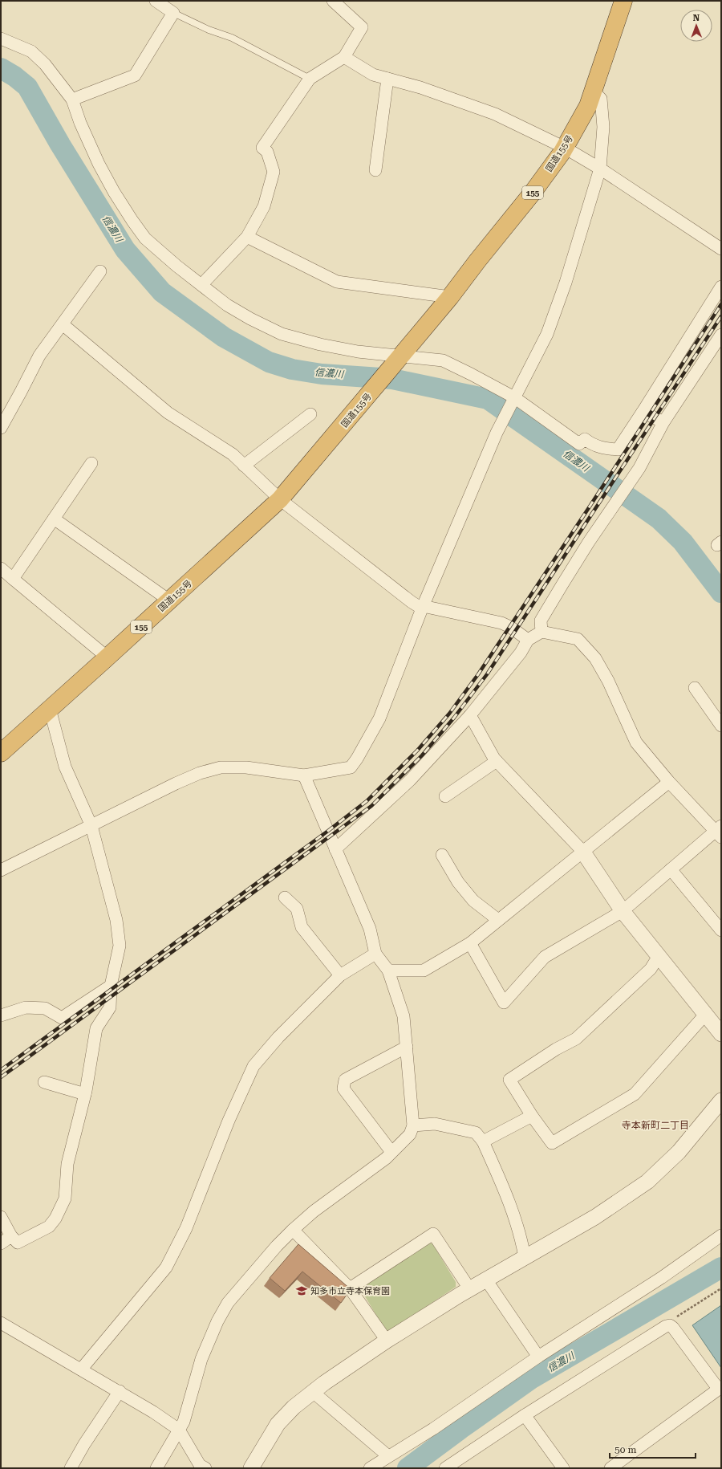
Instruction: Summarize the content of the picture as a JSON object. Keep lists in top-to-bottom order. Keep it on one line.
{"streets":{"highway":["国道155号","155"]},"districts":["寺本新町二丁目"],"water":["信濃川"],"places":{"school or university":["知多市立寺本保育園"]},"scale_bar":"50 m","north":"top"}
